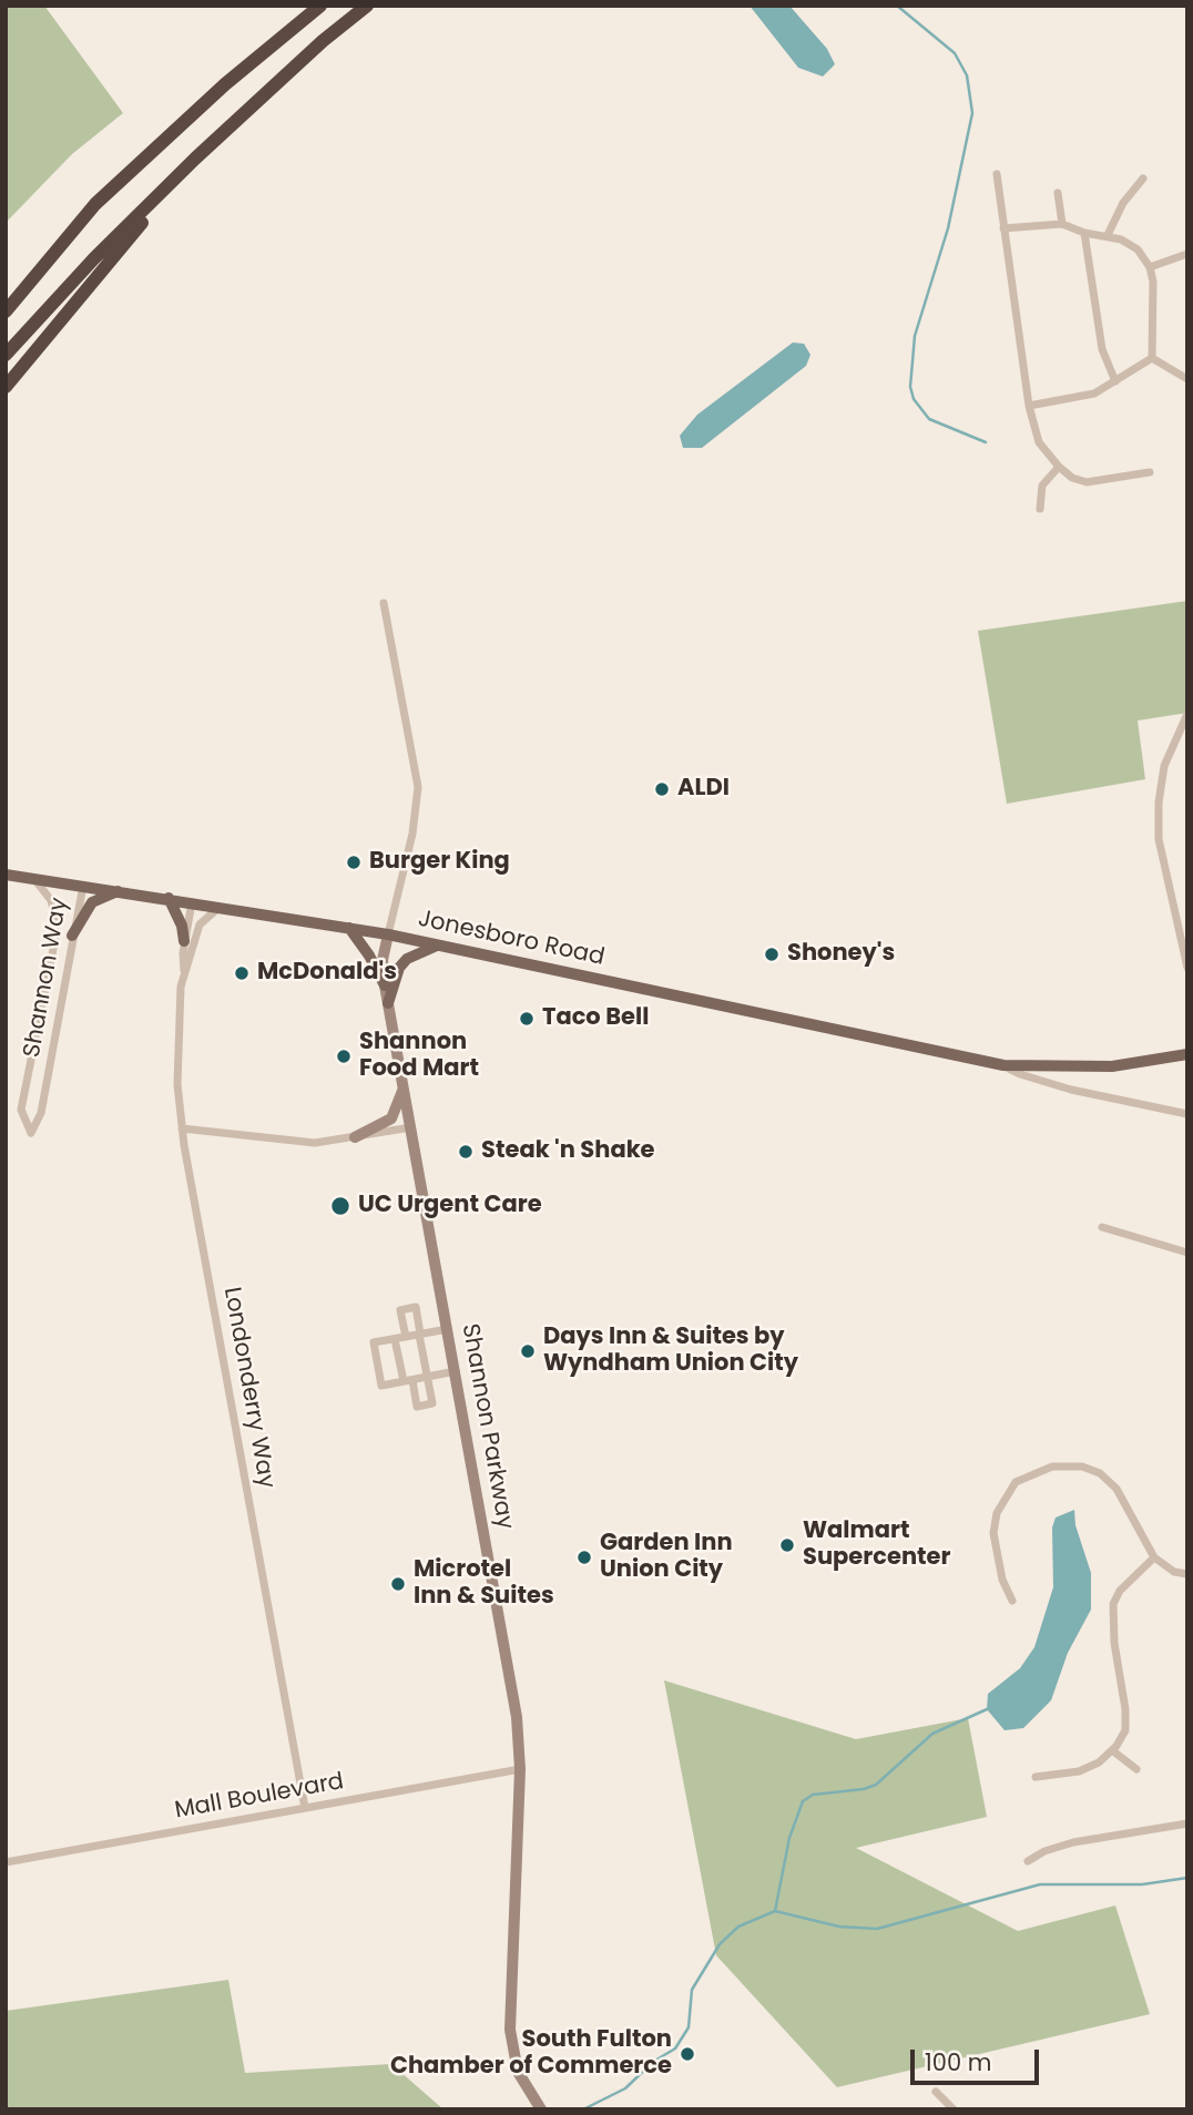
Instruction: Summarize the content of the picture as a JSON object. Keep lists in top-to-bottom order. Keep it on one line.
{"streets":{"main road":["Jonesboro Road"],"street":["Shannon Way","Londonderry Way","Shannon Parkway","Mall Boulevard"]},"crossings":[["Jonesboro Road","Shannon Way"],["Jonesboro Road","Londonderry Way"],["Jonesboro Road","Shannon Parkway"],["Londonderry Way","Shannon Parkway"],["Londonderry Way","Mall Boulevard"],["Shannon Parkway","Mall Boulevard"]],"places":["ALDI","Burger King","Shoney's","McDonald's","Taco Bell","Shannon Food Mart","Steak 'n Shake","UC Urgent Care","Days Inn & Suites by Wyndham Union City","Walmart Supercenter","Garden Inn Union City","Microtel Inn & Suites","South Fulton Chamber of Commerce"],"scale_bar":"100 m"}
